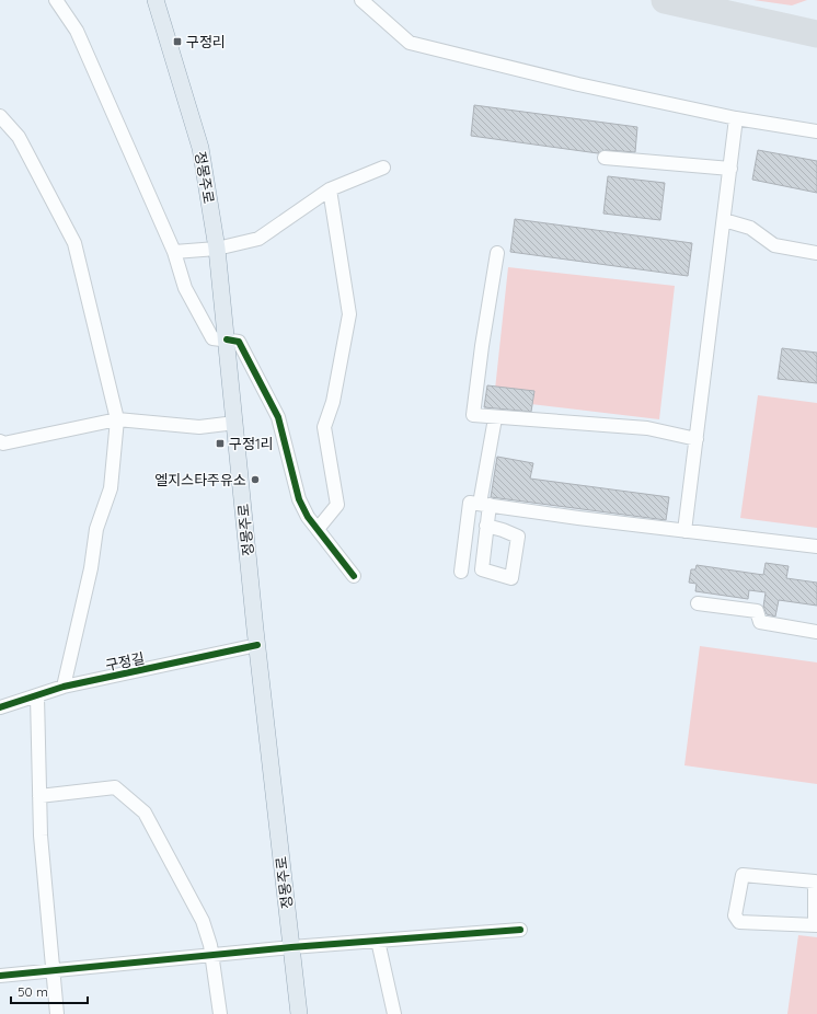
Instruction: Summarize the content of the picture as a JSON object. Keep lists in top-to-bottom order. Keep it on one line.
{"streets":{"main road":["정몽주로"],"street":["구정길"]},"crossings":[["정몽주로","구정길"]],"places":{"transit":["구정리","구정1리"],"other":["엘지스타주유소"]},"scale_bar":"50 m"}
